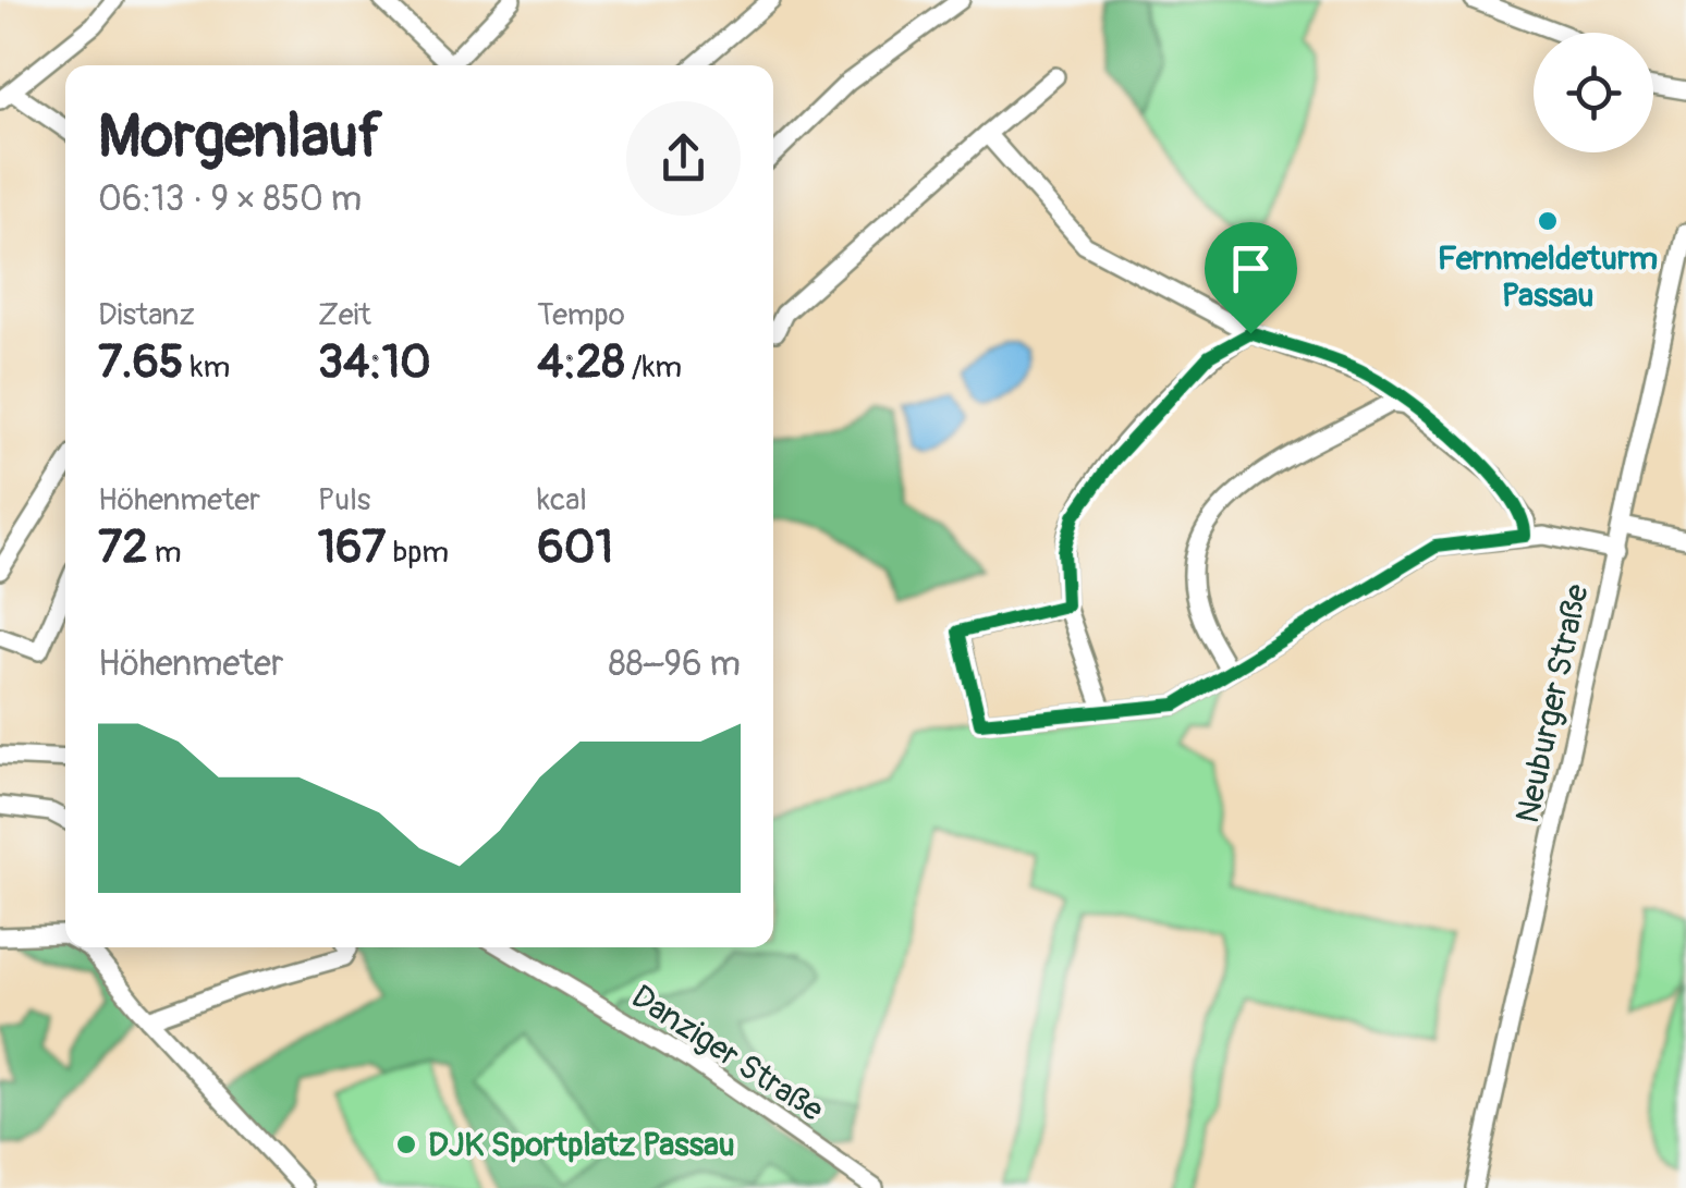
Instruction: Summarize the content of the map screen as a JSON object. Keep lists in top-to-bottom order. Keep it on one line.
{"streets":{"street":["Neuburger Straße","Danziger Straße"]},"places":["Fernmeldeturm Passau","DJK Sportplatz Passau"],"page":{"heading":["Morgenlauf","06:13 · 9 × 850 m"],"stats":[["Distanz","7.65 km"],["Zeit","34:10"],["Tempo","4:28 /km"],["Höhenmeter","72 m"],["Puls","167 bpm"],["kcal","601"]],"chart":["Höhenmeter","88–96 m"]}}
